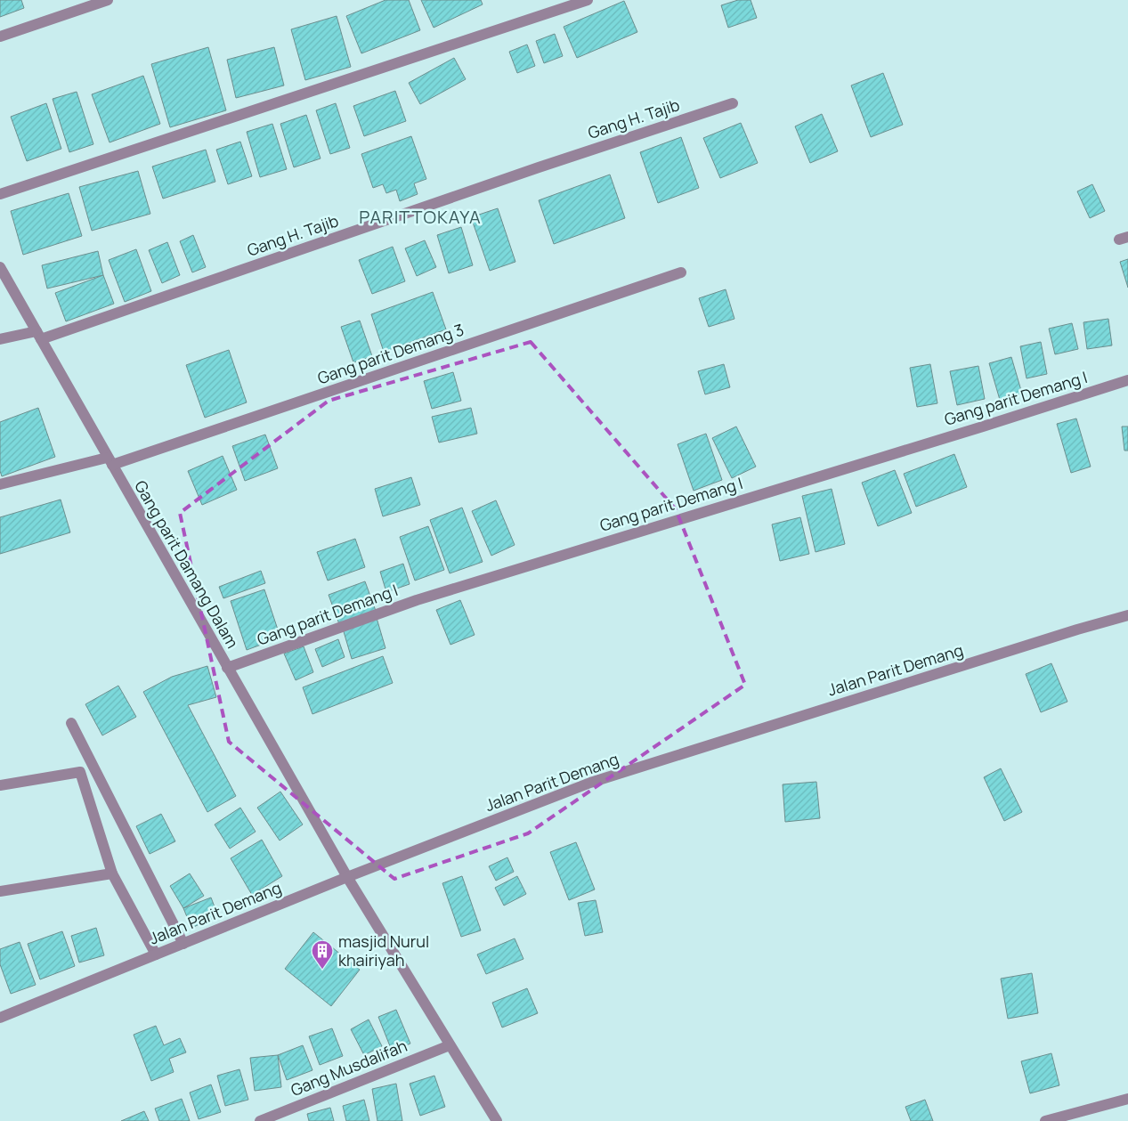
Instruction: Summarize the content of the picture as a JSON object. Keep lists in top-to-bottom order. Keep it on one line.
{"streets":{"street":["Gang H. Tajib","Gang parit Demang 3","Gang parit Demang I","Gang parit Damang Dalam","Jalan Parit Demang","Gang Musdalifah"]},"crossings":[["Gang H. Tajib","Gang parit Damang Dalam"],["Gang parit Demang 3","Gang parit Damang Dalam"],["Gang parit Demang I","Gang parit Damang Dalam"],["Gang parit Damang Dalam","Jalan Parit Demang"],["Gang parit Damang Dalam","Gang Musdalifah"]],"districts":["PARITTOKAYA"],"places":{"building":["masjid Nurul khairiyah"]}}
